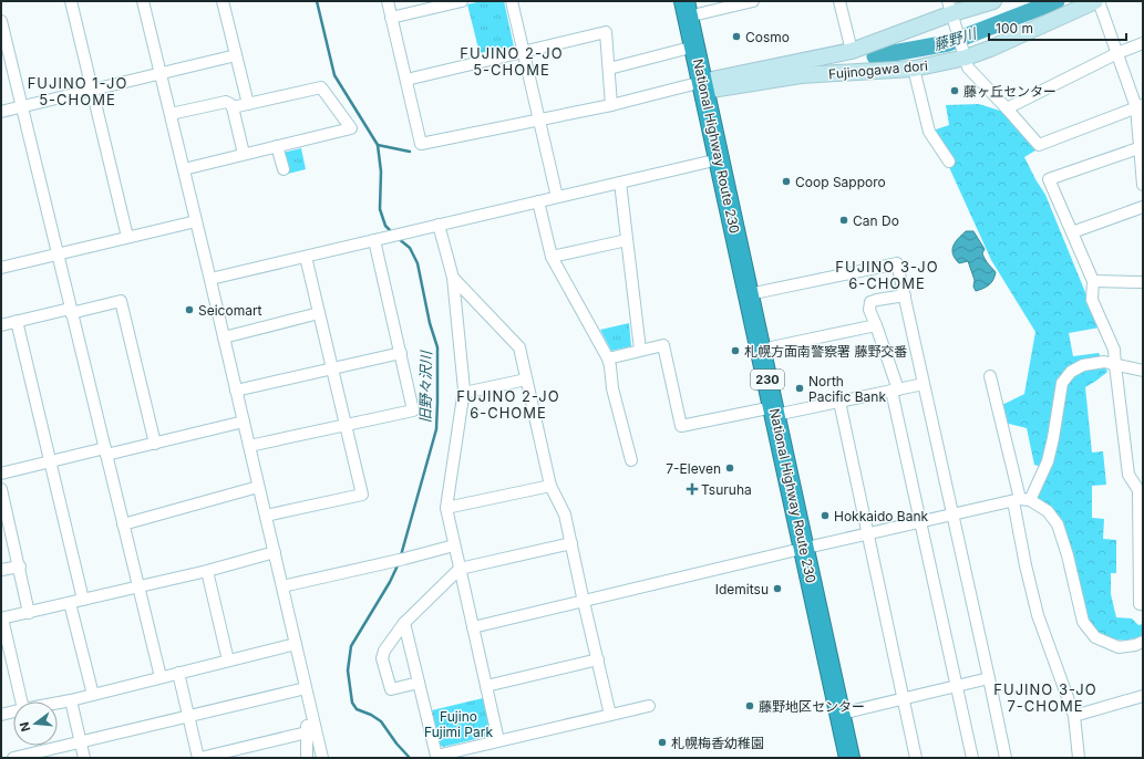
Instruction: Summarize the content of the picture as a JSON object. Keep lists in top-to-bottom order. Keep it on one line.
{"streets":{"highway":["National Highway Route 230","230"],"street":["Fujinogawa dori"]},"crossings":[["Fujinogawa dori","National Highway Route 230"]],"districts":["FUJINO 2-JO 5-CHOME","FUJINO 1-JO 5-CHOME","FUJINO 3-JO 6-CHOME","FUJINO 2-JO 6-CHOME","FUJINO 3-JO 7-CHOME"],"water":["藤野川","旧野々沢川"],"parks":["Fujino Fujimi Park"],"places":{"other":["Cosmo","藤ヶ丘センター","Coop Sapporo","Can Do","Seicomart","札幌方面南警察署 藤野交番","North Pacific Bank","7-Eleven","Hokkaido Bank","Idemitsu","藤野地区センター","札幌梅香幼稚園"],"health":["Tsuruha"]},"scale_bar":"100 m","north":"left"}
